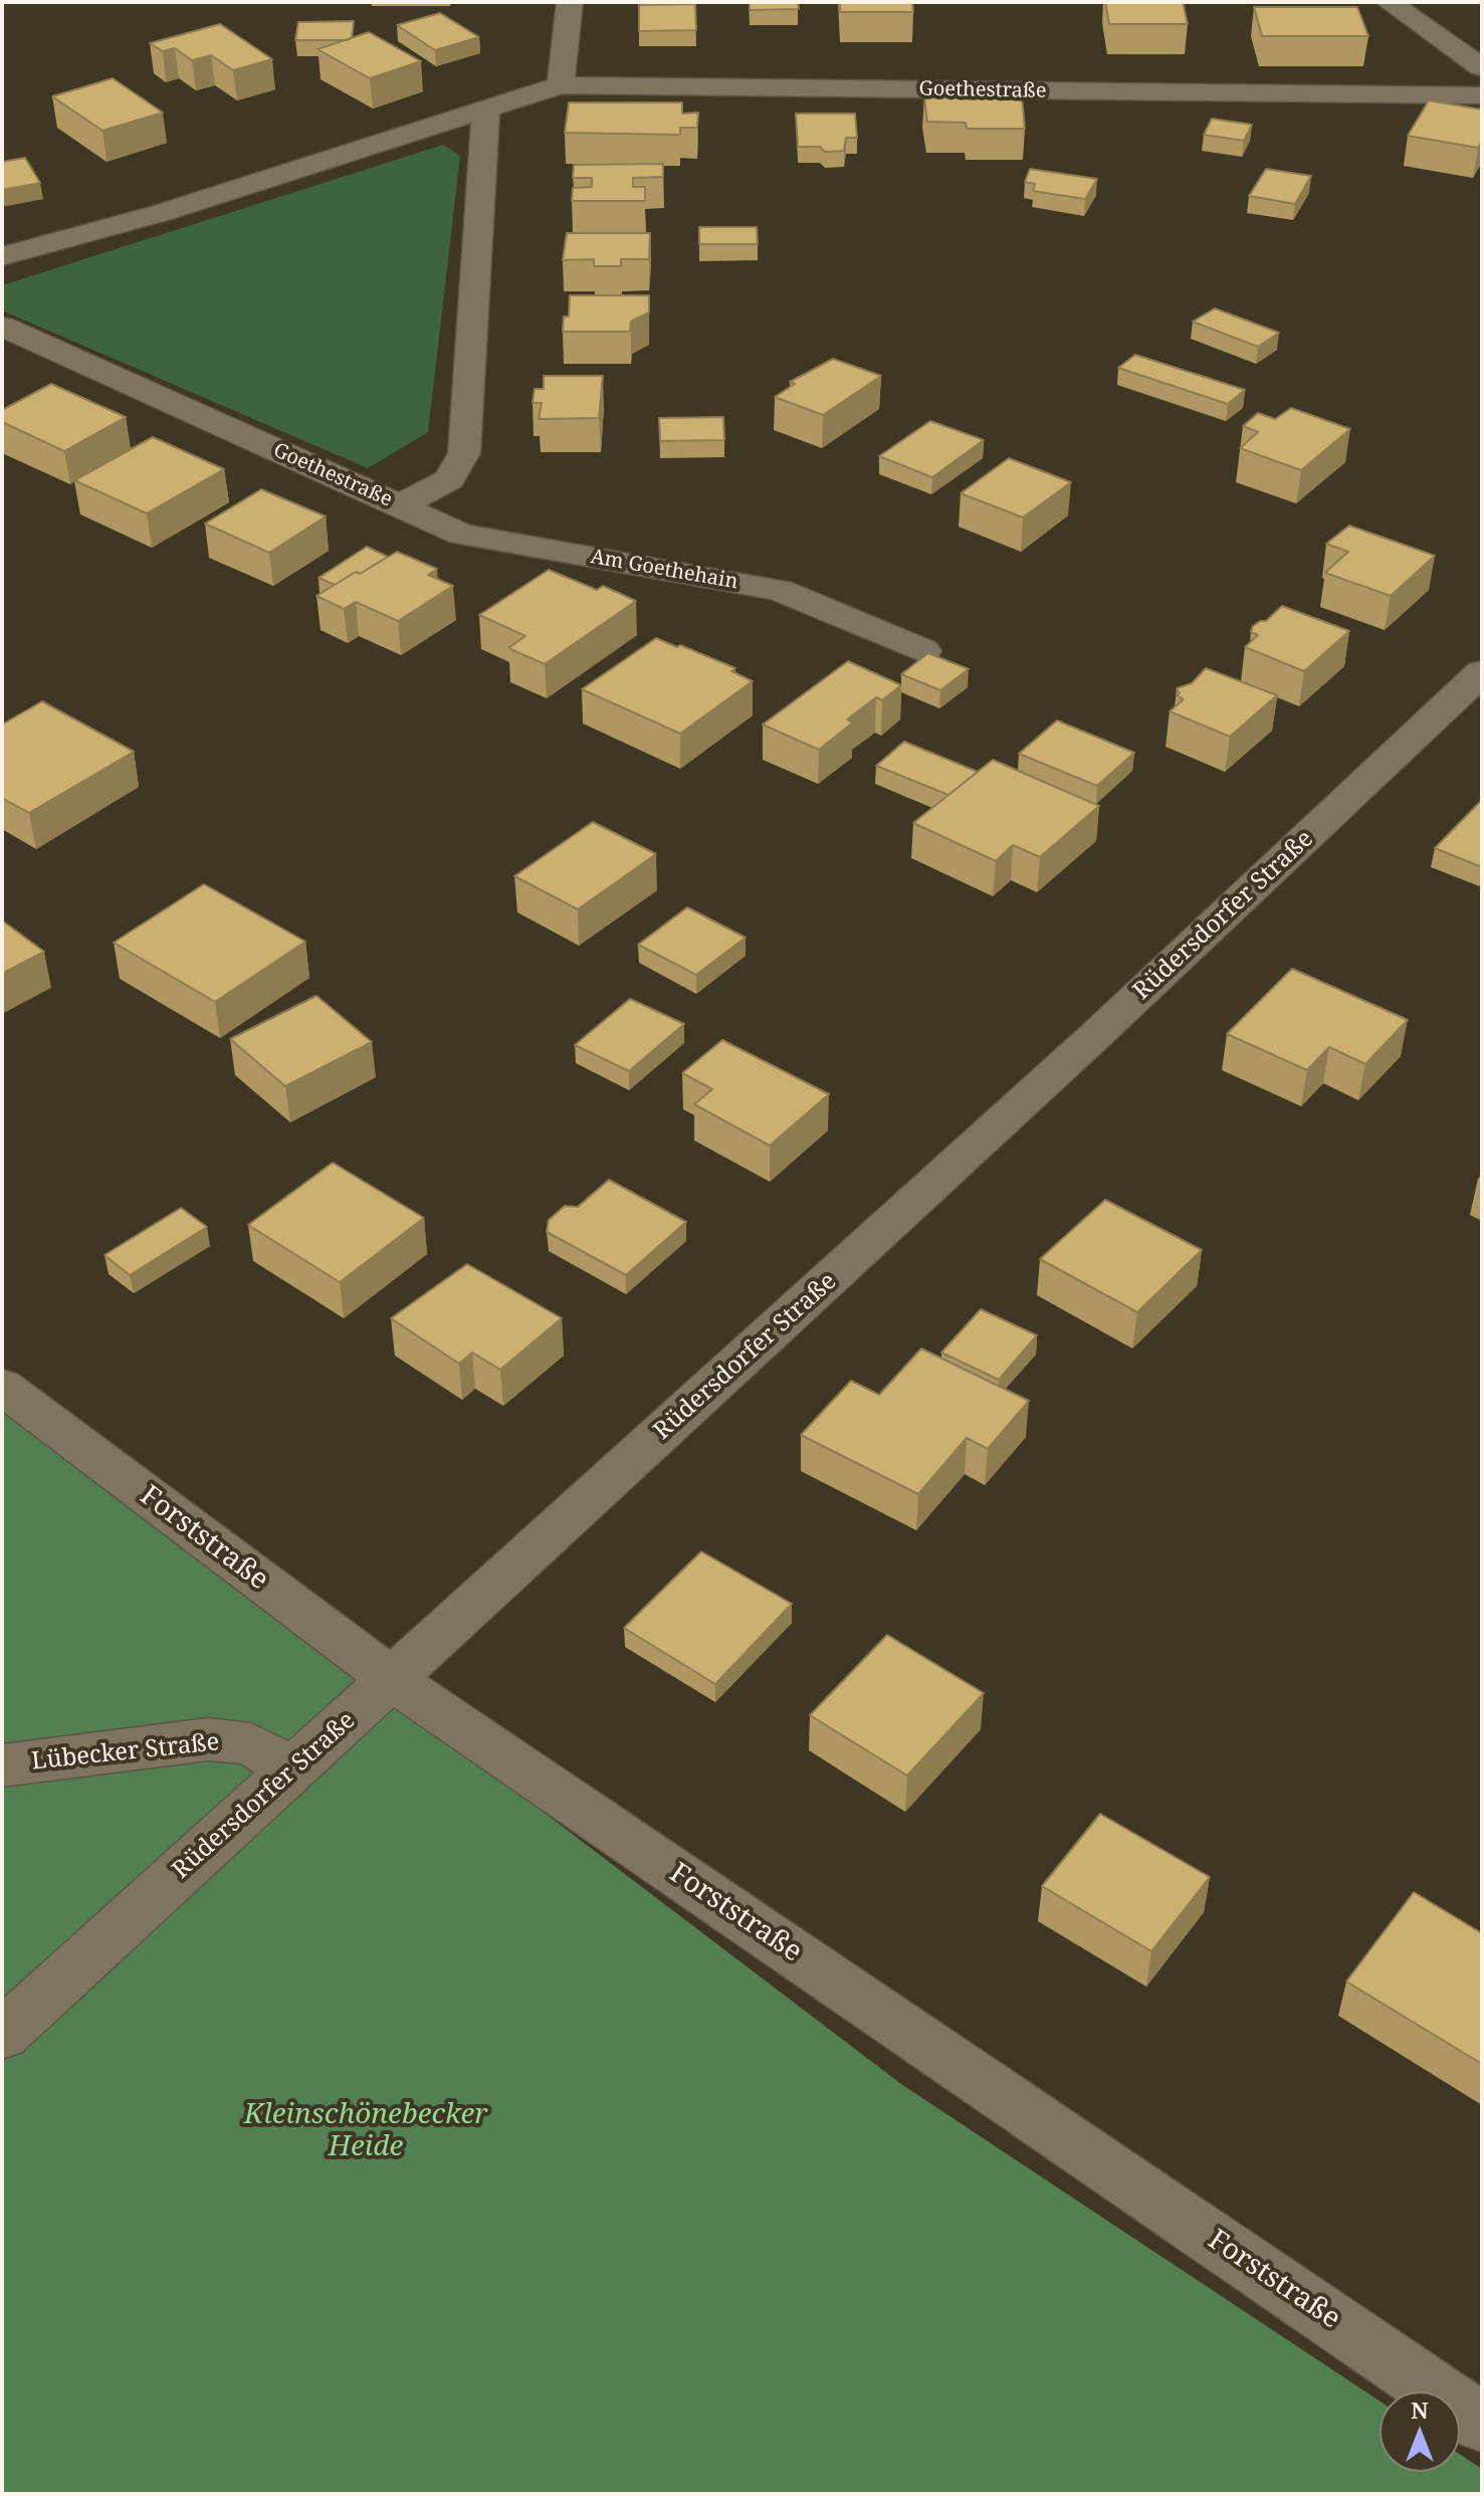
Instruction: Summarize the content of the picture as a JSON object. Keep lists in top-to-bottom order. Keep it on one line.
{"streets":{"street":["Goethestraße","Am Goethehain","Rüdersdorfer Straße","Forststraße","Lübecker Straße"]},"crossings":[["Goethestraße","Am Goethehain"],["Rüdersdorfer Straße","Forststraße"],["Rüdersdorfer Straße","Lübecker Straße"]],"parks":["Kleinschönebecker Heide"],"north":"top"}
